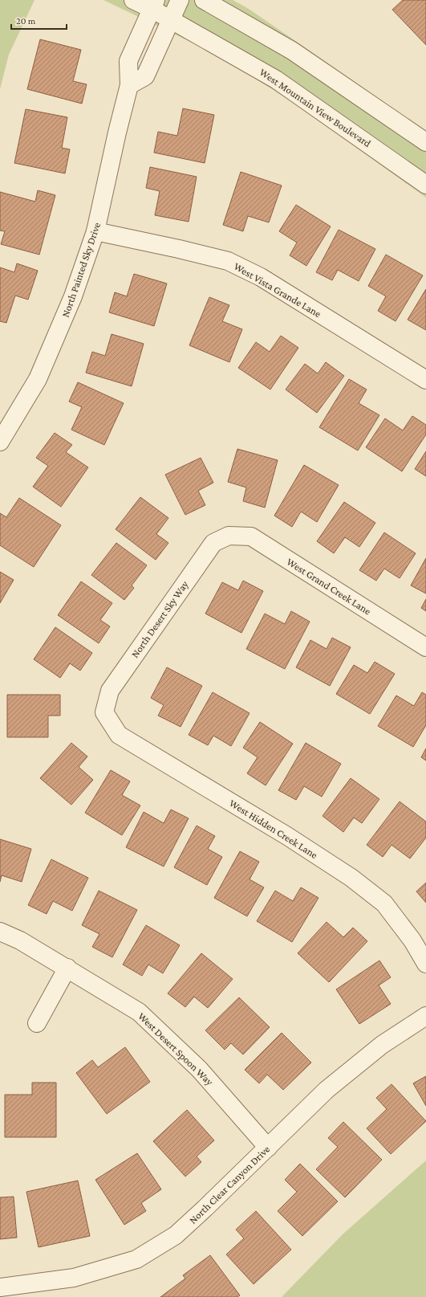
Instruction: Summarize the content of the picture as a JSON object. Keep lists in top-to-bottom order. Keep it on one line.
{"streets":{"street":["West Mountain View Boulevard","North Painted Sky Drive","West Vista Grande Lane","West Grand Creek Lane","North Desert Sky Way","West Hidden Creek Lane","West Desert Spoon Way","North Clear Canyon Drive"]},"crossings":[["West Mountain View Boulevard","North Painted Sky Drive"],["North Painted Sky Drive","West Vista Grande Lane"],["West Grand Creek Lane","North Desert Sky Way"],["North Desert Sky Way","West Hidden Creek Lane"],["West Desert Spoon Way","North Clear Canyon Drive"]],"scale_bar":"20 m"}
